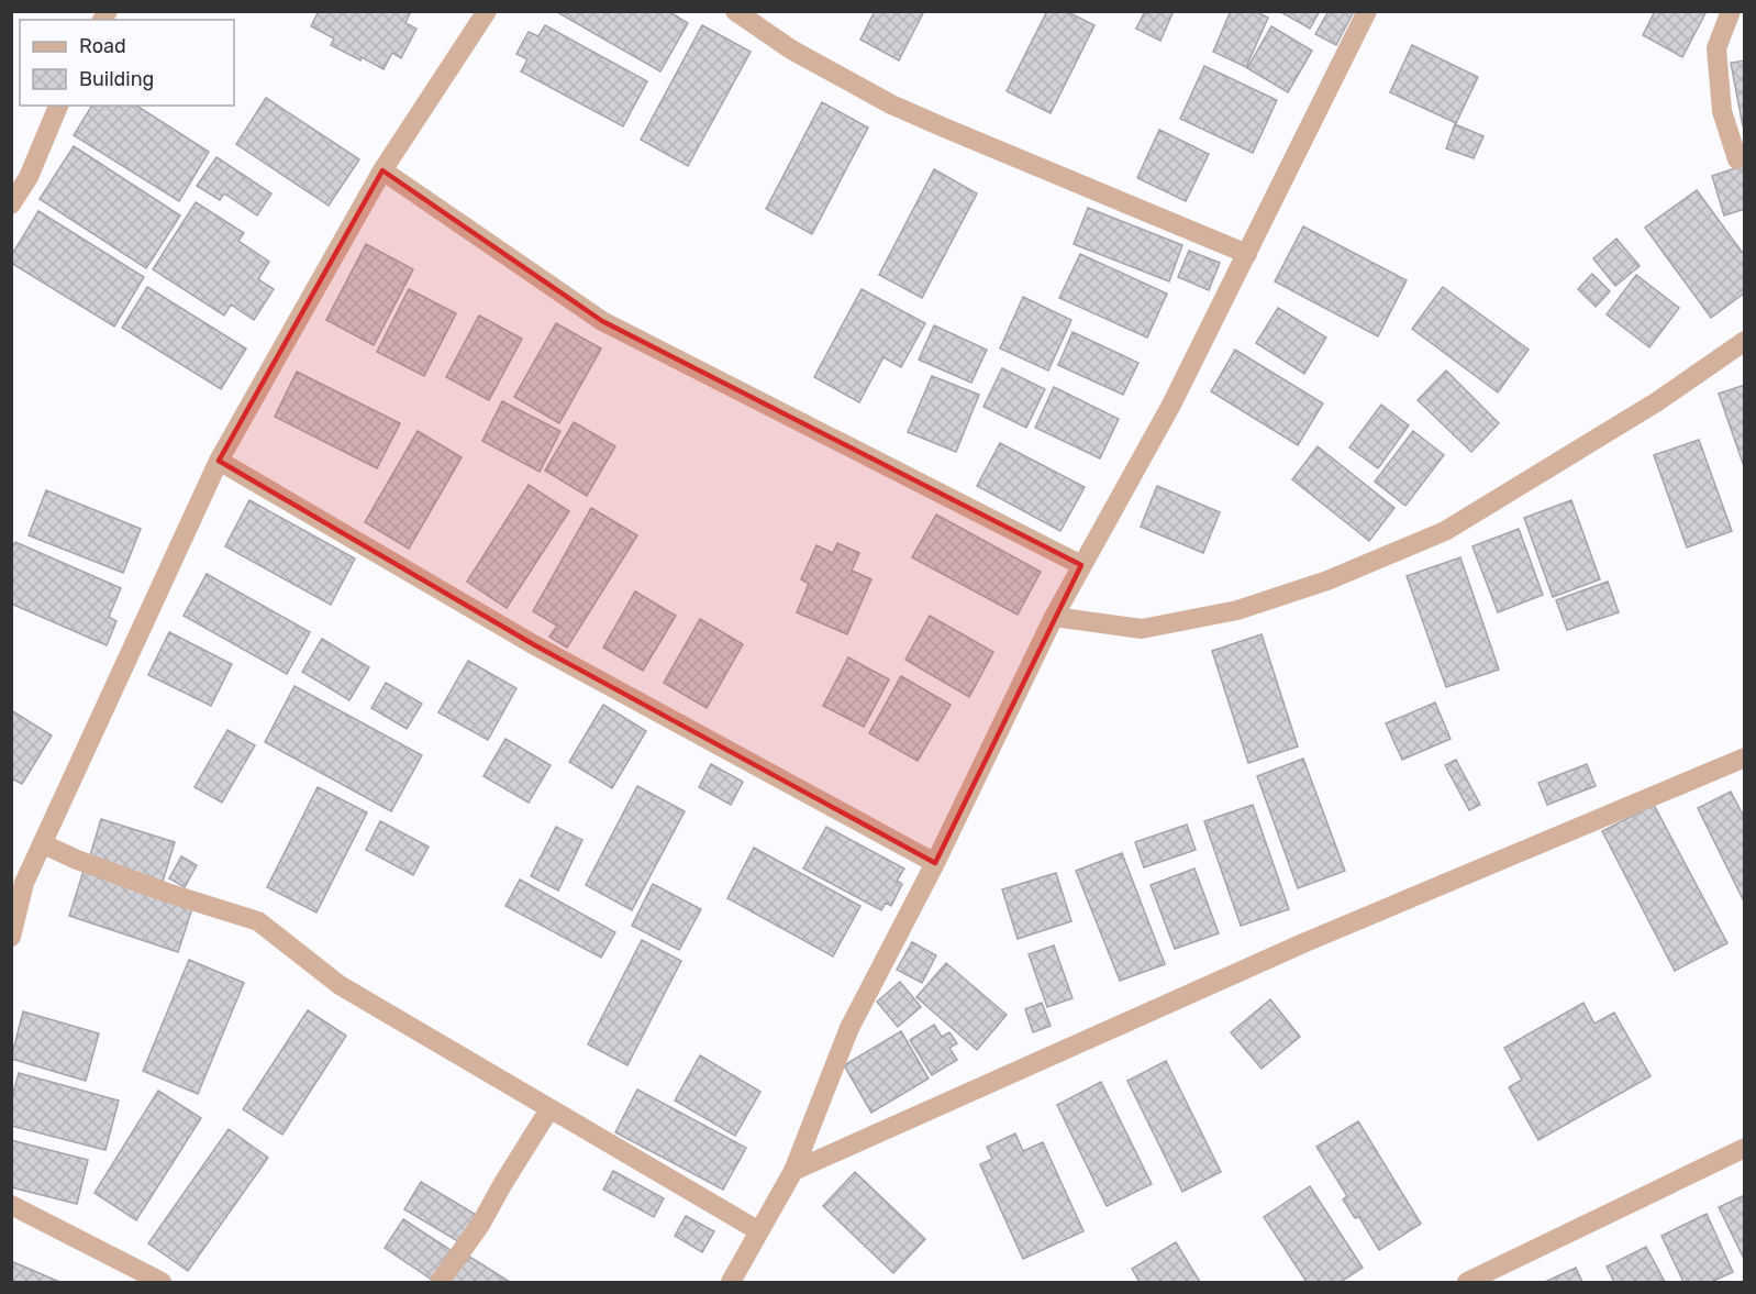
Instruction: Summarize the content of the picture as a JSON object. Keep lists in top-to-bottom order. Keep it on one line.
{"legend":["Road","Building"]}
